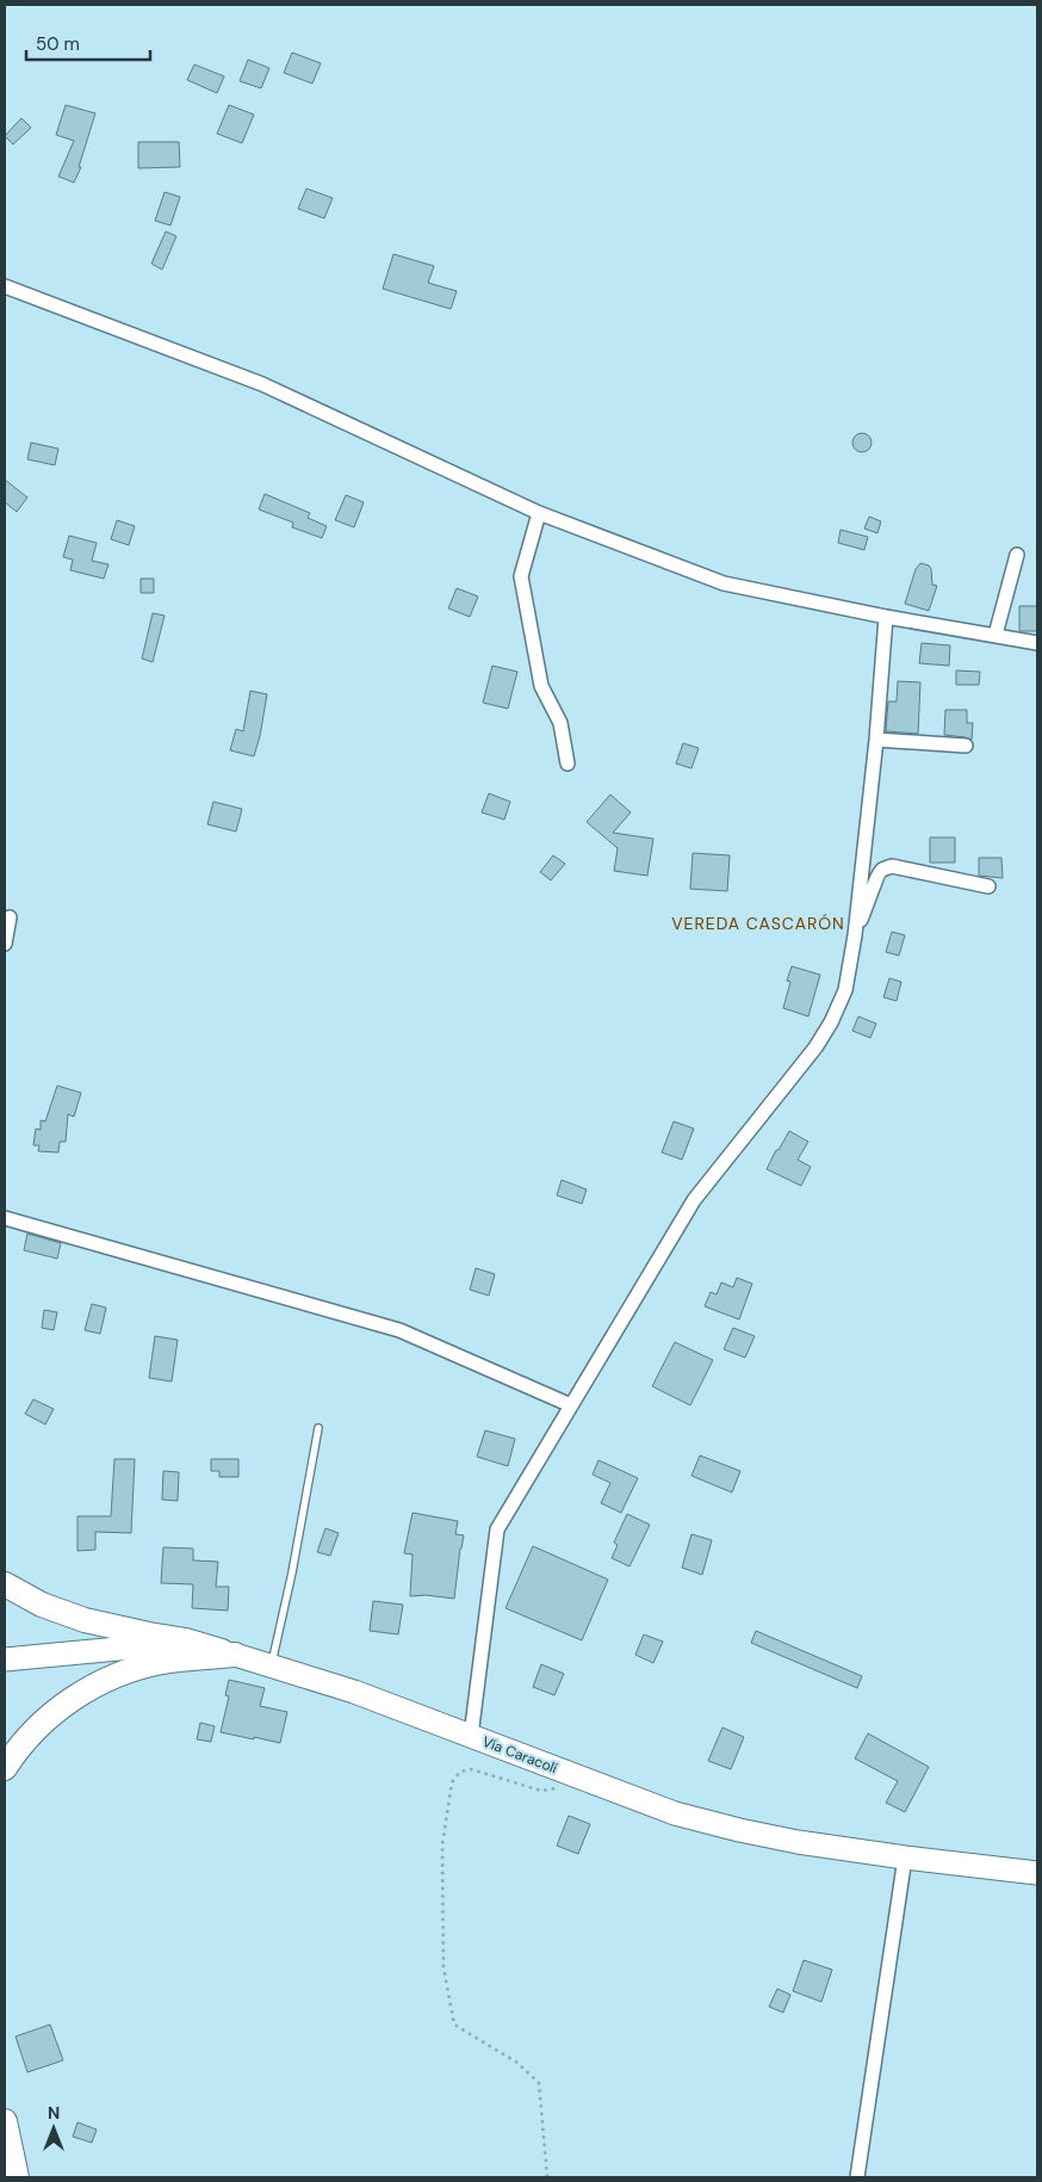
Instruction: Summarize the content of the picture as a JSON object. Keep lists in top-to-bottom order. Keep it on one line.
{"streets":{"main road":["Vía Caracolí"]},"districts":["VEREDA CASCARÓN"],"scale_bar":"50 m","north":"top"}
